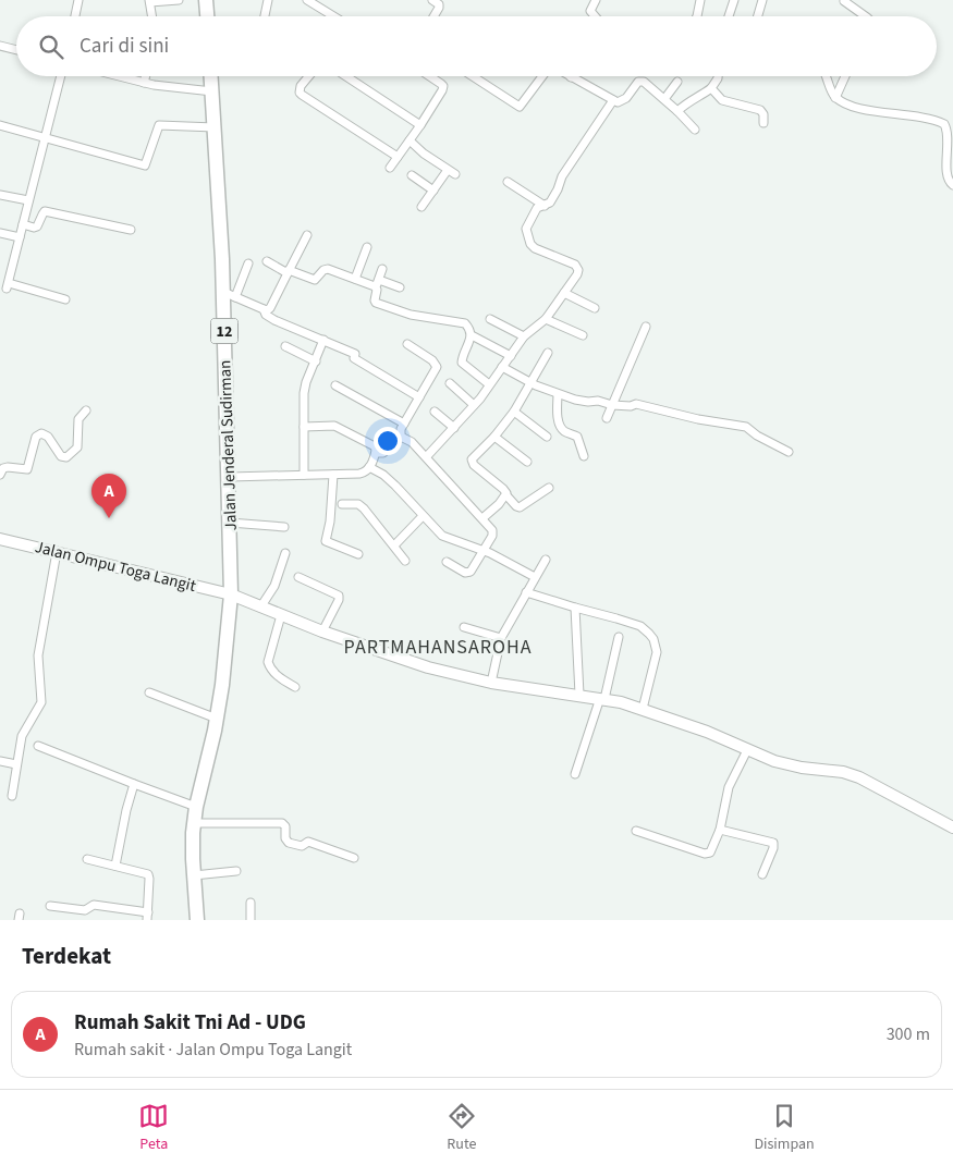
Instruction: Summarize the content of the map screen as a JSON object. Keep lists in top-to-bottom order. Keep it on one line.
{"streets":{"highway":["12","Jalan Jenderal Sudirman"],"main road":["Jalan Ompu Toga Langit"]},"crossings":[["12","Jalan Jenderal Sudirman"],["12","Jalan Ompu Toga Langit"],["Jalan Jenderal Sudirman","Jalan Ompu Toga Langit"]],"districts":["PARTMAHANSAROHA"],"page":{"search":"Cari di sini","pins":"A","heading":"Terdekat","list":[{"mark":"A","name":"Rumah Sakit Tni Ad - UDG","note":"Rumah sakit · Jalan Ompu Toga Langit","value":"300 m"}],"nav":["Peta","Rute","Disimpan"]}}
